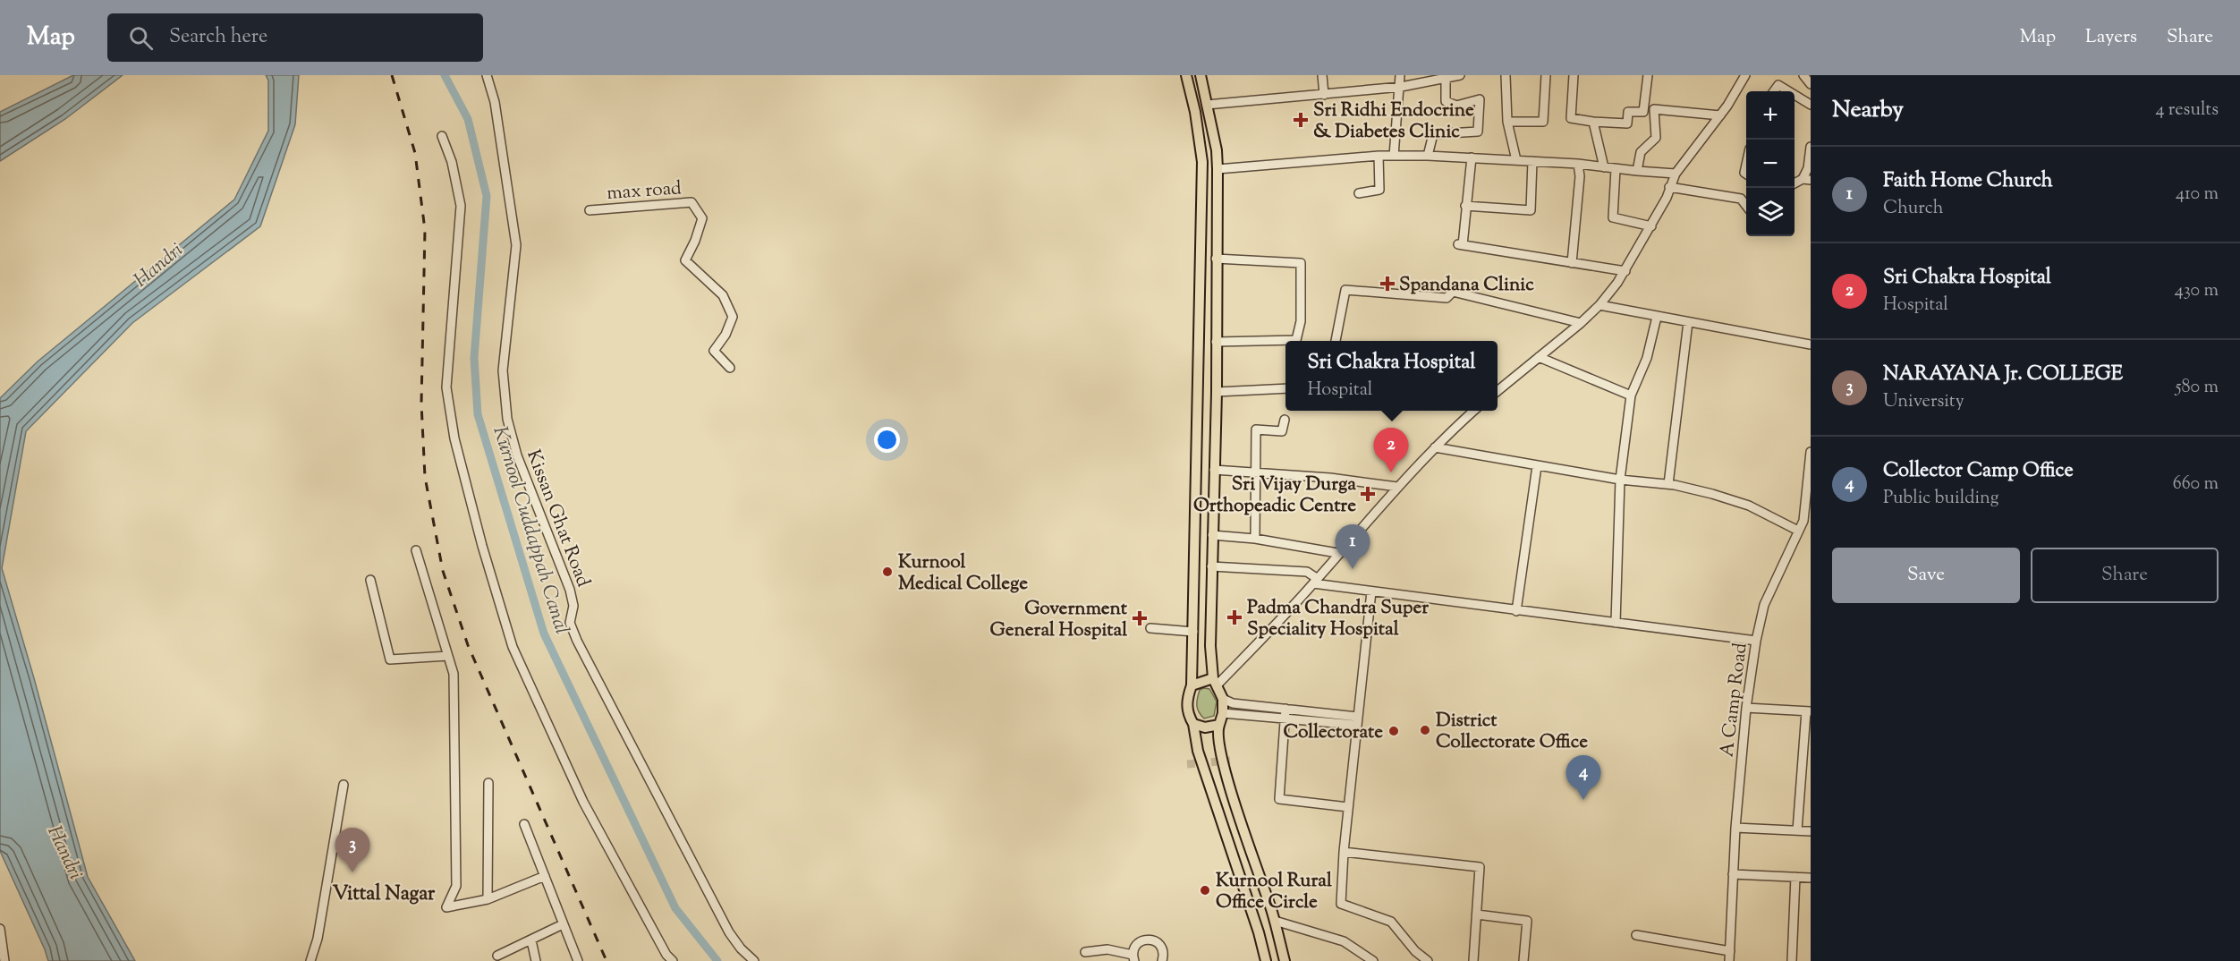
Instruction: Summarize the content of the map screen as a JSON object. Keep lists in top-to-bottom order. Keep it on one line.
{"streets":{"street":["max road","Kissan Ghat Road","A Camp Road"]},"districts":["Vittal Nagar"],"water":["Handri","Kurnool Cuddappah Canal"],"places":{"health":["Sri Ridhi Endocrine & Diabetes Clinic","Spandana Clinic","Sri Vijay Durga Orthopeadic Centre","Padma Chandra Super Speciality Hospital","Government General Hospital"],"other":["Kurnool Medical College","District Collectorate Office","Collectorate","Kurnool Rural Office Circle"]},"page":{"header":"Map","search":"Search here","nav":["Map","Layers","Share"],"heading":["Nearby","4 results"],"map_buttons":["+","−"],"list":[{"mark":"1","name":"Faith Home Church","note":"Church","value":"410 m"},{"mark":"2","name":"Sri Chakra Hospital","note":"Hospital","value":"430 m"},{"mark":"3","name":"NARAYANA Jr. COLLEGE","note":"University","value":"580 m"},{"mark":"4","name":"Collector Camp Office","note":"Public building","value":"660 m"}],"popup":["Sri Chakra Hospital","Hospital"],"pins":["2","1","4","3"],"buttons":["Save","Share"]}}
